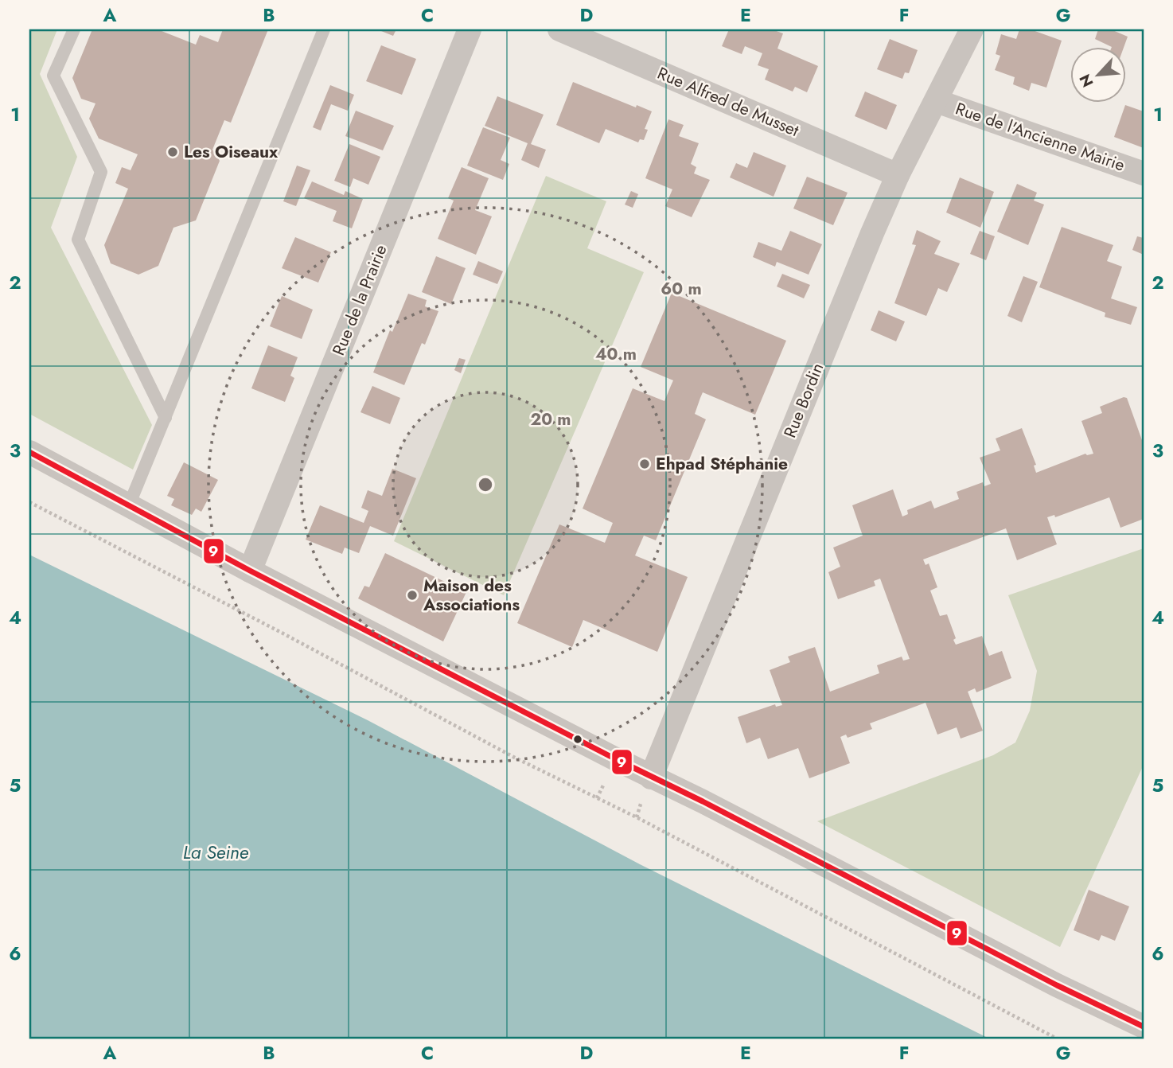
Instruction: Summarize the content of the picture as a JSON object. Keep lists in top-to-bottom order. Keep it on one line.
{"streets":{"street":["Rue Alfred de Musset","Rue de l'Ancienne Mairie","Rue de la Prairie","Rue Bordin"]},"crossings":[["Rue Alfred de Musset","Rue Bordin"],["Rue de l'Ancienne Mairie","Rue Bordin"]],"water":["La Seine"],"places":["Les Oiseaux","Ehpad Stéphanie","Maison des Associations"],"lines":["transit line 9"],"north":"bottom left","grid":{"columns":["A","B","C","D","E","F","G"],"rows":["1","2","3","4","5","6"]},"rings":["60 m","40 m","20 m"]}
